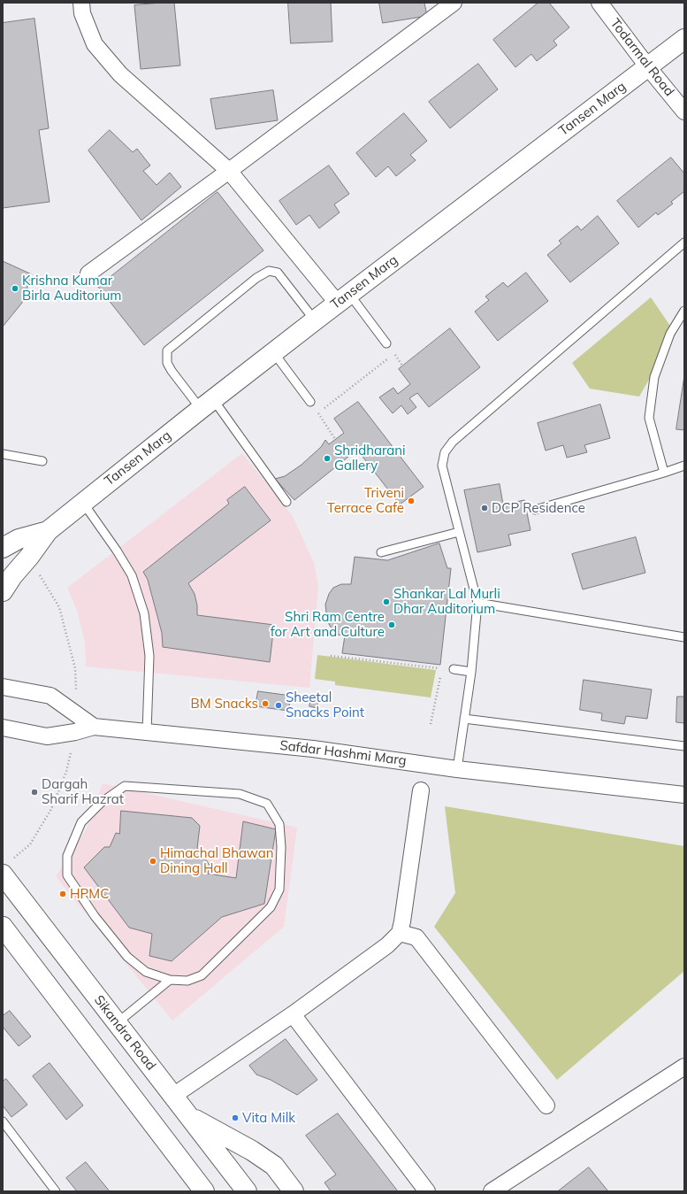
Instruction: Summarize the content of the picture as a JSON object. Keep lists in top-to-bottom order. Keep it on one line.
{"streets":{"street":["Todarmal Road","Tansen Marg","Safdar Hashmi Marg","Sikandra Road"]},"crossings":[["Todarmal Road","Tansen Marg"]],"places":["Krishna Kumar Birla Auditorium","Shridharani Gallery","Triveni Terrace Cafe","DCP Residence","Shankar Lal Murli Dhar Auditorium","Shri Ram Centre for Art and Culture","BM Snacks","Sheetal Snacks Point","Dargah Sharif Hazrat","Himachal Bhawan Dining Hall","HPMC","Vita Milk"]}
